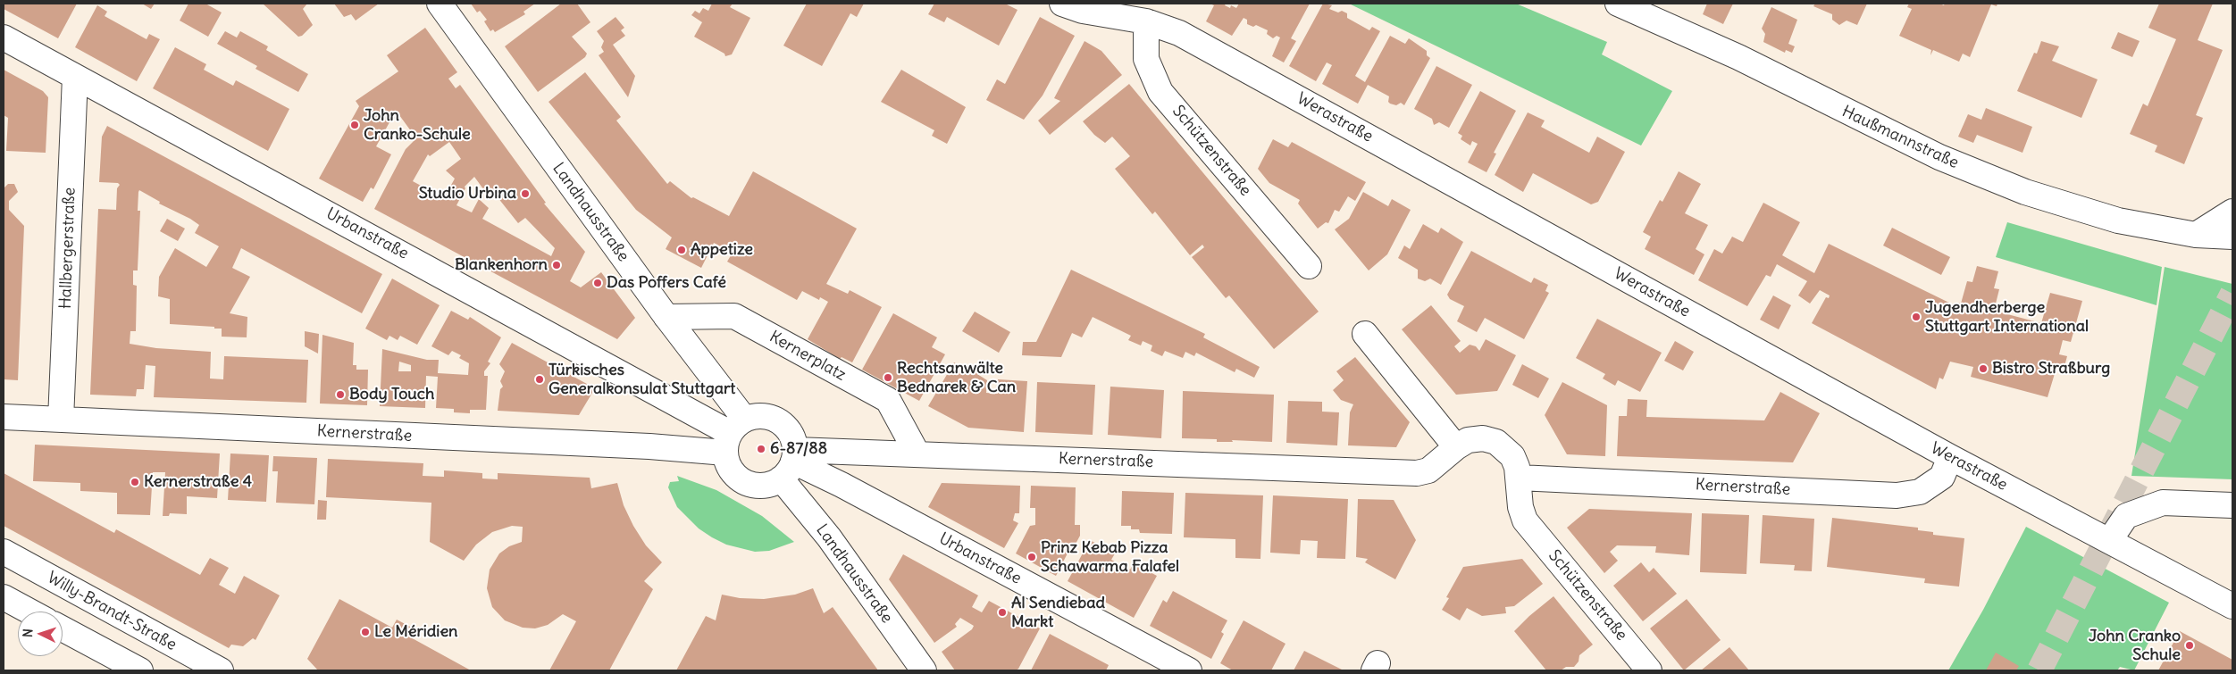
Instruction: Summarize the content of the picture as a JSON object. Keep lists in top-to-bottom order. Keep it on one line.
{"streets":{"street":["Werastraße","Haußmannstraße","Schützenstraße","Landhausstraße","Urbanstraße","Hallbergerstraße","Kernerplatz","Kernerstraße","Willy-Brandt-Straße"]},"crossings":[["Werastraße","Schützenstraße"],["Werastraße","Kernerstraße"],["Schützenstraße","Kernerstraße"],["Landhausstraße","Urbanstraße"],["Landhausstraße","Kernerplatz"],["Landhausstraße","Kernerstraße"],["Urbanstraße","Hallbergerstraße"],["Urbanstraße","Kernerstraße"],["Hallbergerstraße","Kernerstraße"],["Kernerplatz","Kernerstraße"]],"places":["John Cranko-Schule","Studio Urbina","Appetize","Blankenhorn","Das Poffers Café","Jugendherberge Stuttgart International","Bistro Straßburg","Rechtsanwälte Bednarek & Can","Türkisches Generalkonsulat Stuttgart","Body Touch","6-87/88","Kernerstraße 4","Prinz Kebab Pizza Schawarma Falafel","Al Sendiebad Markt","Le Méridien","John Cranko Schule"],"north":"left"}
